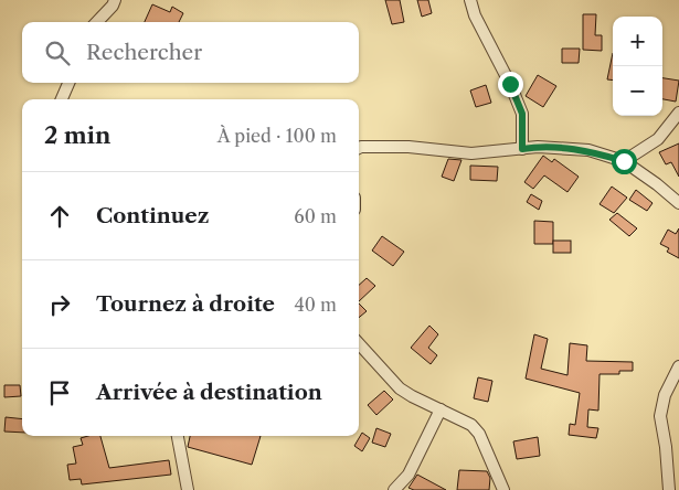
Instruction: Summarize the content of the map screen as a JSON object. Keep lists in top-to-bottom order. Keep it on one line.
{"page":{"map_buttons":["+","−"],"search":"Rechercher","heading":["2 min","À pied · 100 m"],"list":[["Continuez","60 m"],["Tournez à droite","40 m"],"Arrivée à destination"]}}
